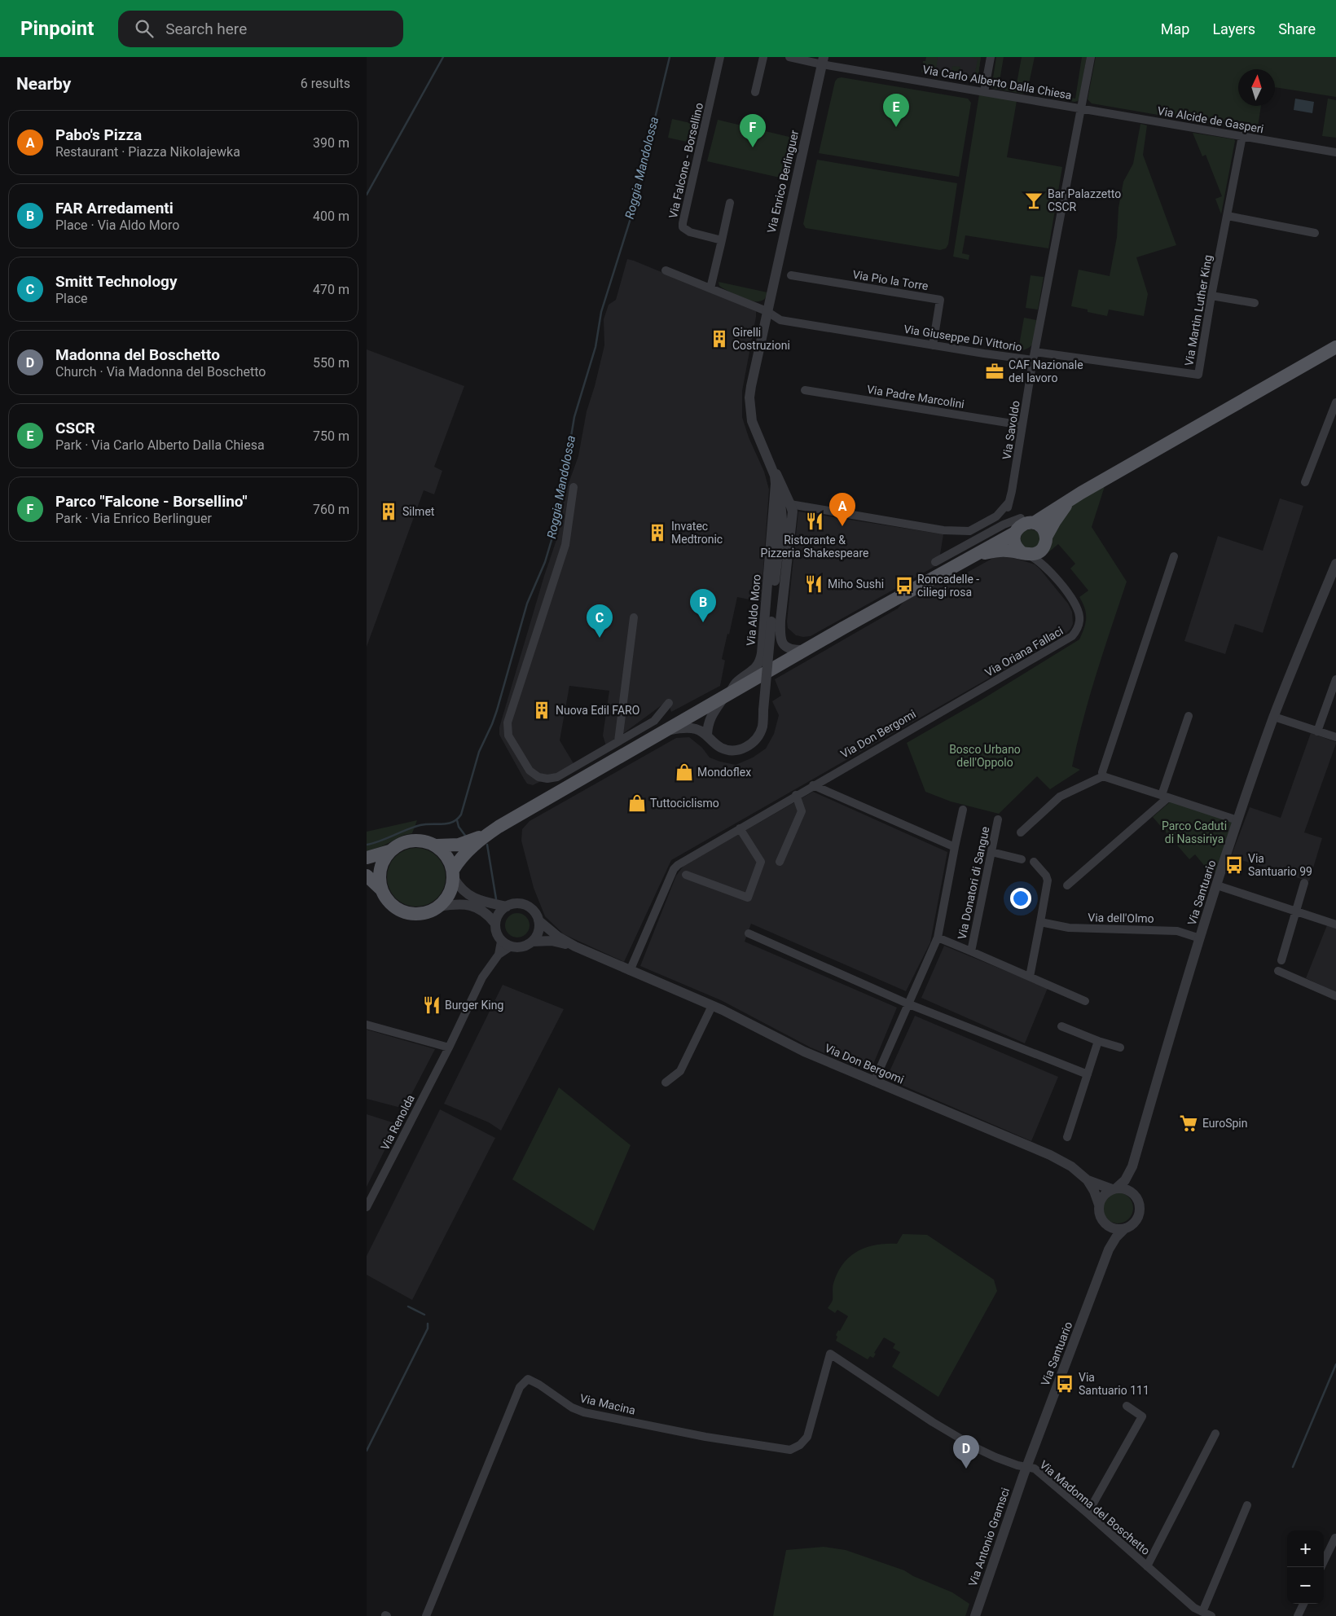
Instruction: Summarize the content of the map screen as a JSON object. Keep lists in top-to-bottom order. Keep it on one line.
{"streets":{"street":["Via Carlo Alberto Dalla Chiesa","Via Alcide de Gasperi","Via Falcone - Borsellino","Via Enrico Berlinguer","Via Pio la Torre","Via Martin Luther King","Via Giuseppe Di Vittorio","Via Padre Marcolini","Via Savoldo","Via Aldo Moro","Via Oriana Fallaci","Via Don Bergomi","Via Donatori di Sangue","Via Santuario","Via dell'Olmo","Via Renolda","Via Macina","Via Madonna del Boschetto","Via Antonio Gramsci"]},"crossings":[["Via Carlo Alberto Dalla Chiesa","Via Alcide de Gasperi"],["Via Carlo Alberto Dalla Chiesa","Via Enrico Berlinguer"],["Via Carlo Alberto Dalla Chiesa","Via Giuseppe Di Vittorio"],["Via Alcide de Gasperi","Via Martin Luther King"],["Via Alcide de Gasperi","Via Giuseppe Di Vittorio"],["Via Enrico Berlinguer","Via Giuseppe Di Vittorio"],["Via Enrico Berlinguer","Via Aldo Moro"],["Via Pio la Torre","Via Giuseppe Di Vittorio"],["Via Martin Luther King","Via Giuseppe Di Vittorio"],["Via Martin Luther King","Via Savoldo"],["Via Giuseppe Di Vittorio","Via Savoldo"],["Via Giuseppe Di Vittorio","Via Aldo Moro"],["Via Padre Marcolini","Via Savoldo"],["Via Oriana Fallaci","Via Don Bergomi"],["Via Don Bergomi","Via Santuario"],["Via Don Bergomi","Via Renolda"],["Via Santuario","Via dell'Olmo"],["Via Santuario","Via Madonna del Boschetto"],["Via Santuario","Via Antonio Gramsci"],["Via Macina","Via Madonna del Boschetto"],["Via Madonna del Boschetto","Via Antonio Gramsci"]],"water":["Roggia Mandolossa"],"parks":["Bosco Urbano dell'Oppolo","Parco Caduti di Nassiriya"],"places":{"bar":["Bar Palazzetto CSCR"],"building":["Girelli Costruzioni","Silmet","Invatec Medtronic","Nuova Edil FARO"],"office":["CAF Nazionale del lavoro"],"restaurant":["Ristorante & Pizzeria Shakespeare","Miho Sushi","Burger King"],"bus stop":["Roncadelle - ciliegi rosa","Via Santuario 99","Via Santuario 111"],"shop":["Mondoflex","Tuttociclismo"],"supermarket":["EuroSpin"]},"north":"top","page":{"header":"Pinpoint","search":"Search here","nav":["Map","Layers","Share"],"heading":["Nearby","6 results"],"pins":["E","F","A","B","C","D"],"list":[{"mark":"A","name":"Pabo's Pizza","note":"Restaurant · Piazza Nikolajewka","value":"390 m"},{"mark":"B","name":"FAR Arredamenti","note":"Place · Via Aldo Moro","value":"400 m"},{"mark":"C","name":"Smitt Technology","note":"Place","value":"470 m"},{"mark":"D","name":"Madonna del Boschetto","note":"Church · Via Madonna del Boschetto","value":"550 m"},{"mark":"E","name":"CSCR","note":"Park · Via Carlo Alberto Dalla Chiesa","value":"750 m"},{"mark":"F","name":"Parco \"Falcone - Borsellino\"","note":"Park · Via Enrico Berlinguer","value":"760 m"}],"map_buttons":["+","−"]}}
